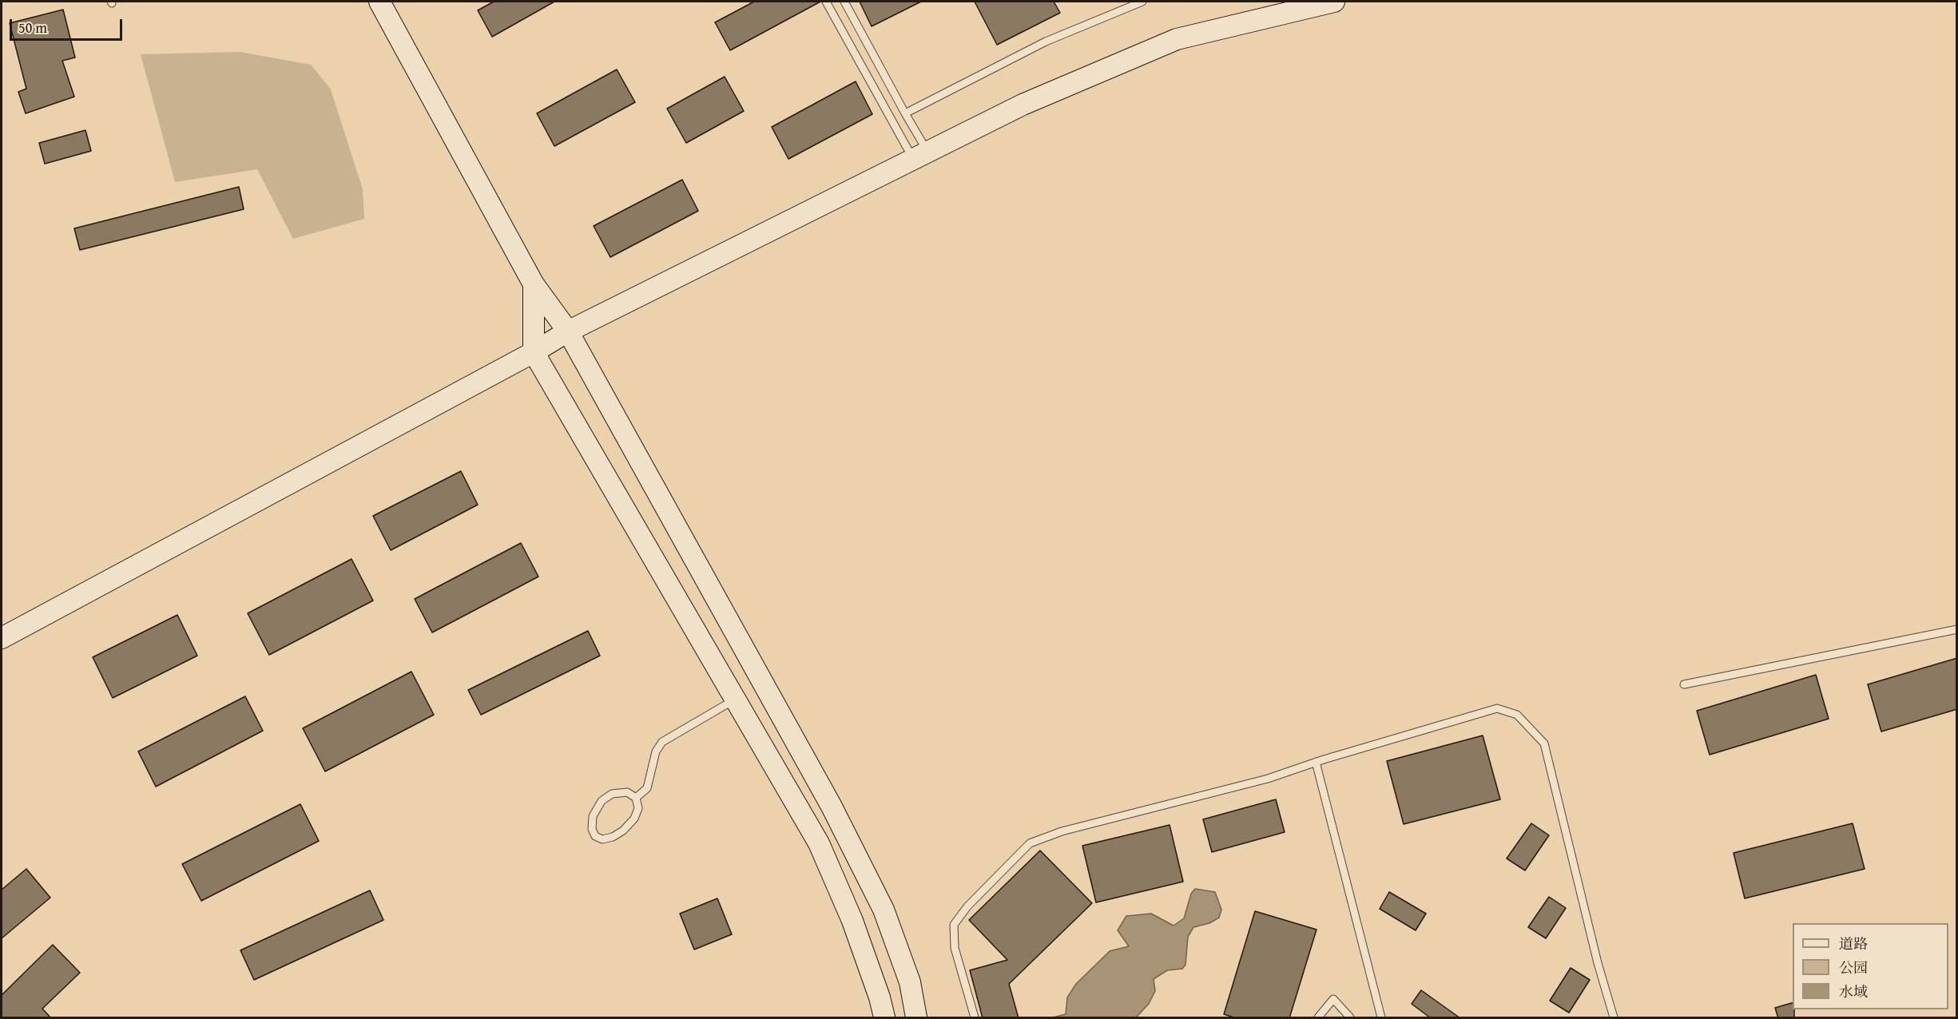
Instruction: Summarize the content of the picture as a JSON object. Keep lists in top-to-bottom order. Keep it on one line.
{"legend":["道路","公园","水域"],"scale_bar":"50 m"}
